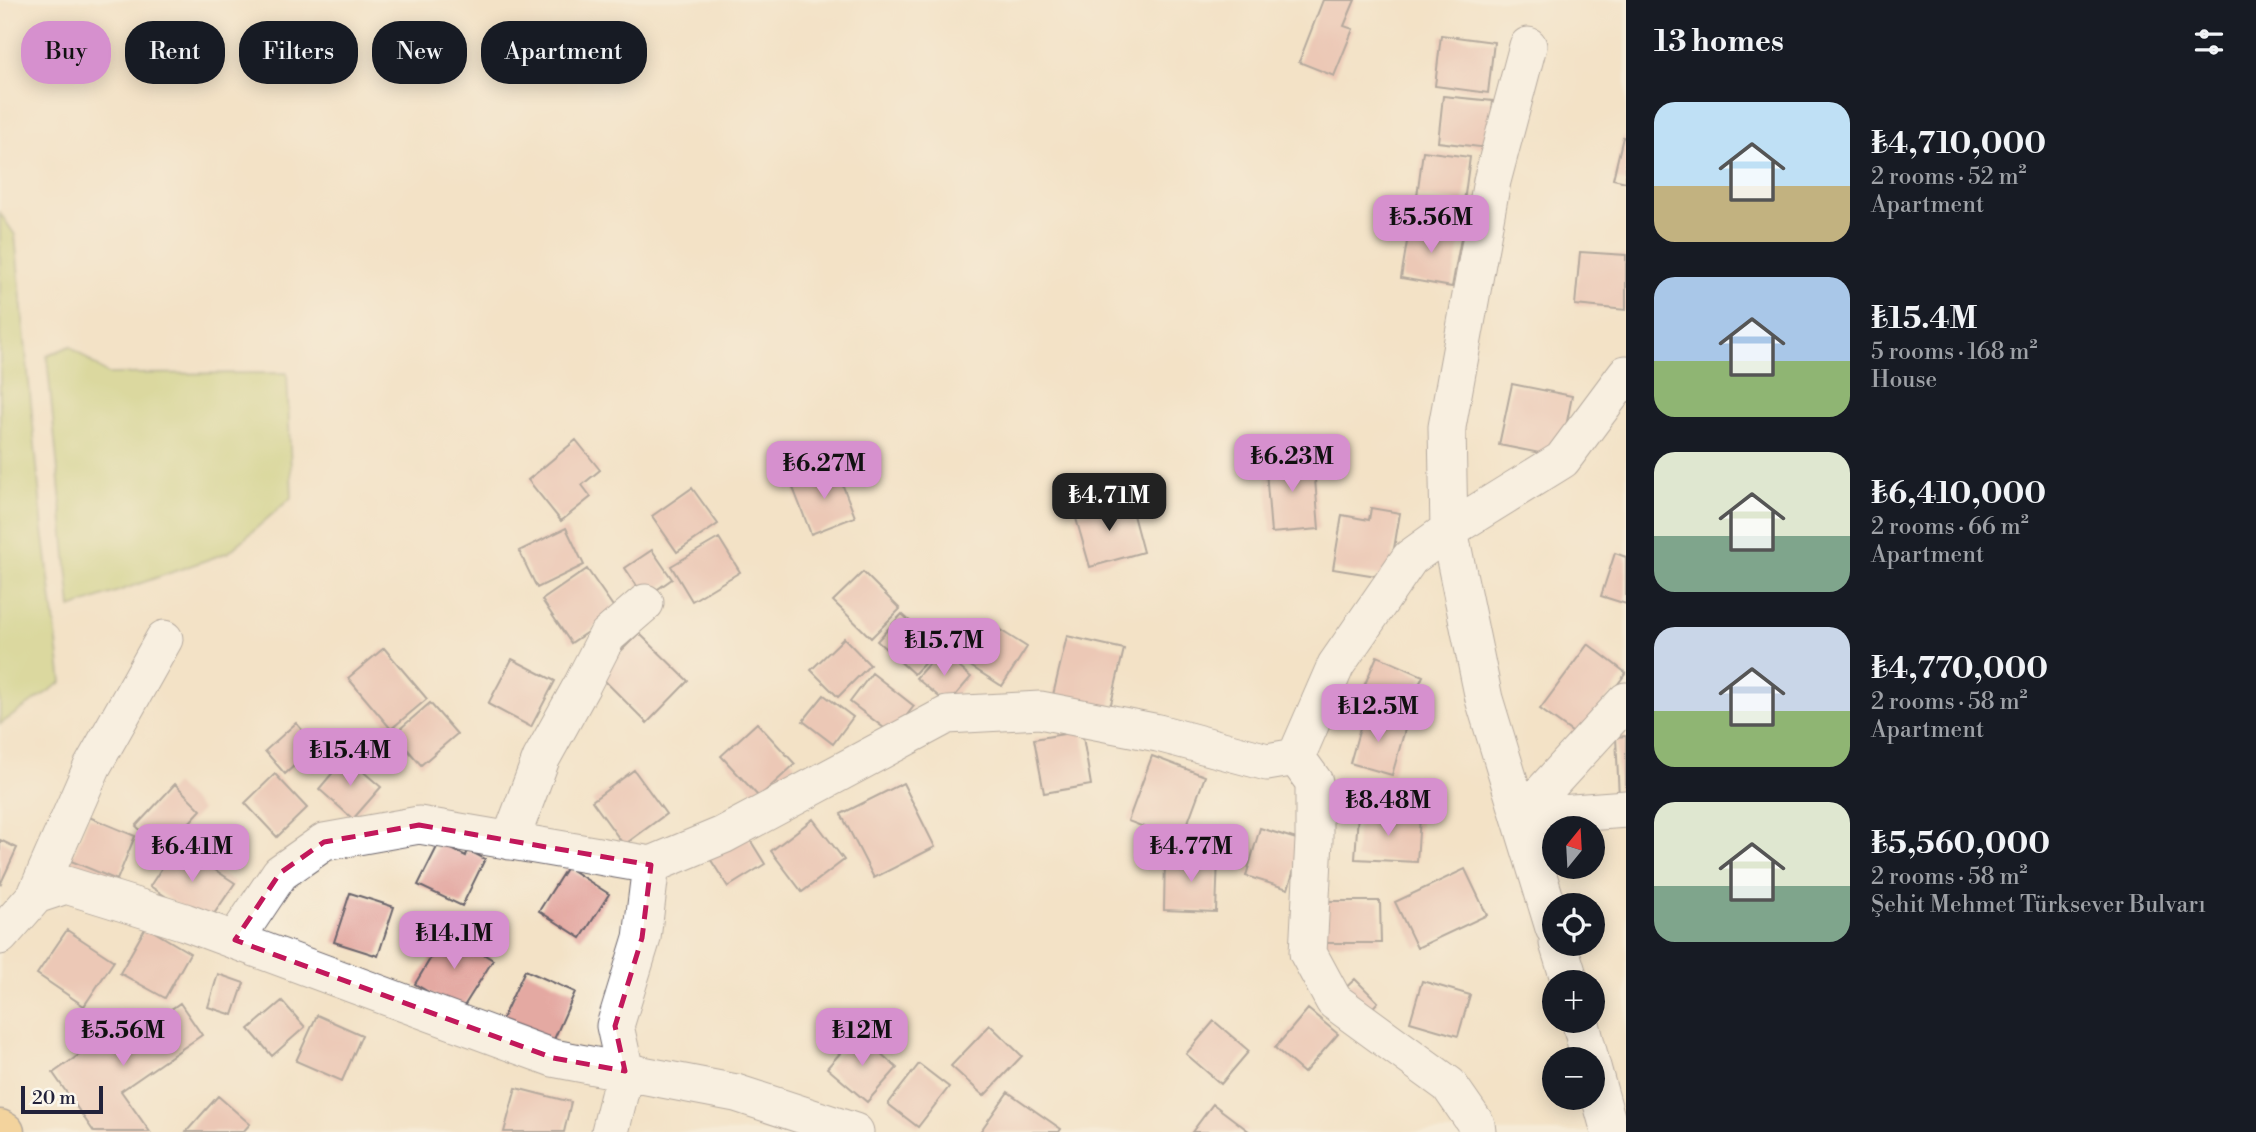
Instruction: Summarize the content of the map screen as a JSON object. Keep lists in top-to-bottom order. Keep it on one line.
{"scale_bar":"20 m","north":"top","page":{"heading":"13 homes","chip":["Buy","Rent","Filters","New","Apartment"],"list":[{"name":"₺4,710,000","note":"2 rooms · 52 m² · Apartment"},{"name":"₺15.4M","note":"5 rooms · 168 m² · House"},{"name":"₺6,410,000","note":"2 rooms · 66 m² · Apartment"},{"name":"₺4,770,000","note":"2 rooms · 58 m² · Apartment"},{"name":"₺5,560,000","note":"2 rooms · 58 m² · Şehit Mehmet Türksever Bulvarı"}],"price":["₺5.56M","₺6.23M","₺6.27M","₺4.71M","₺15.7M","₺12.5M","₺15.4M","₺8.48M","₺6.41M","₺4.77M","₺14.1M","₺5.56M","₺12M"],"map_buttons":["+","−"],"scale":"20 m"}}
